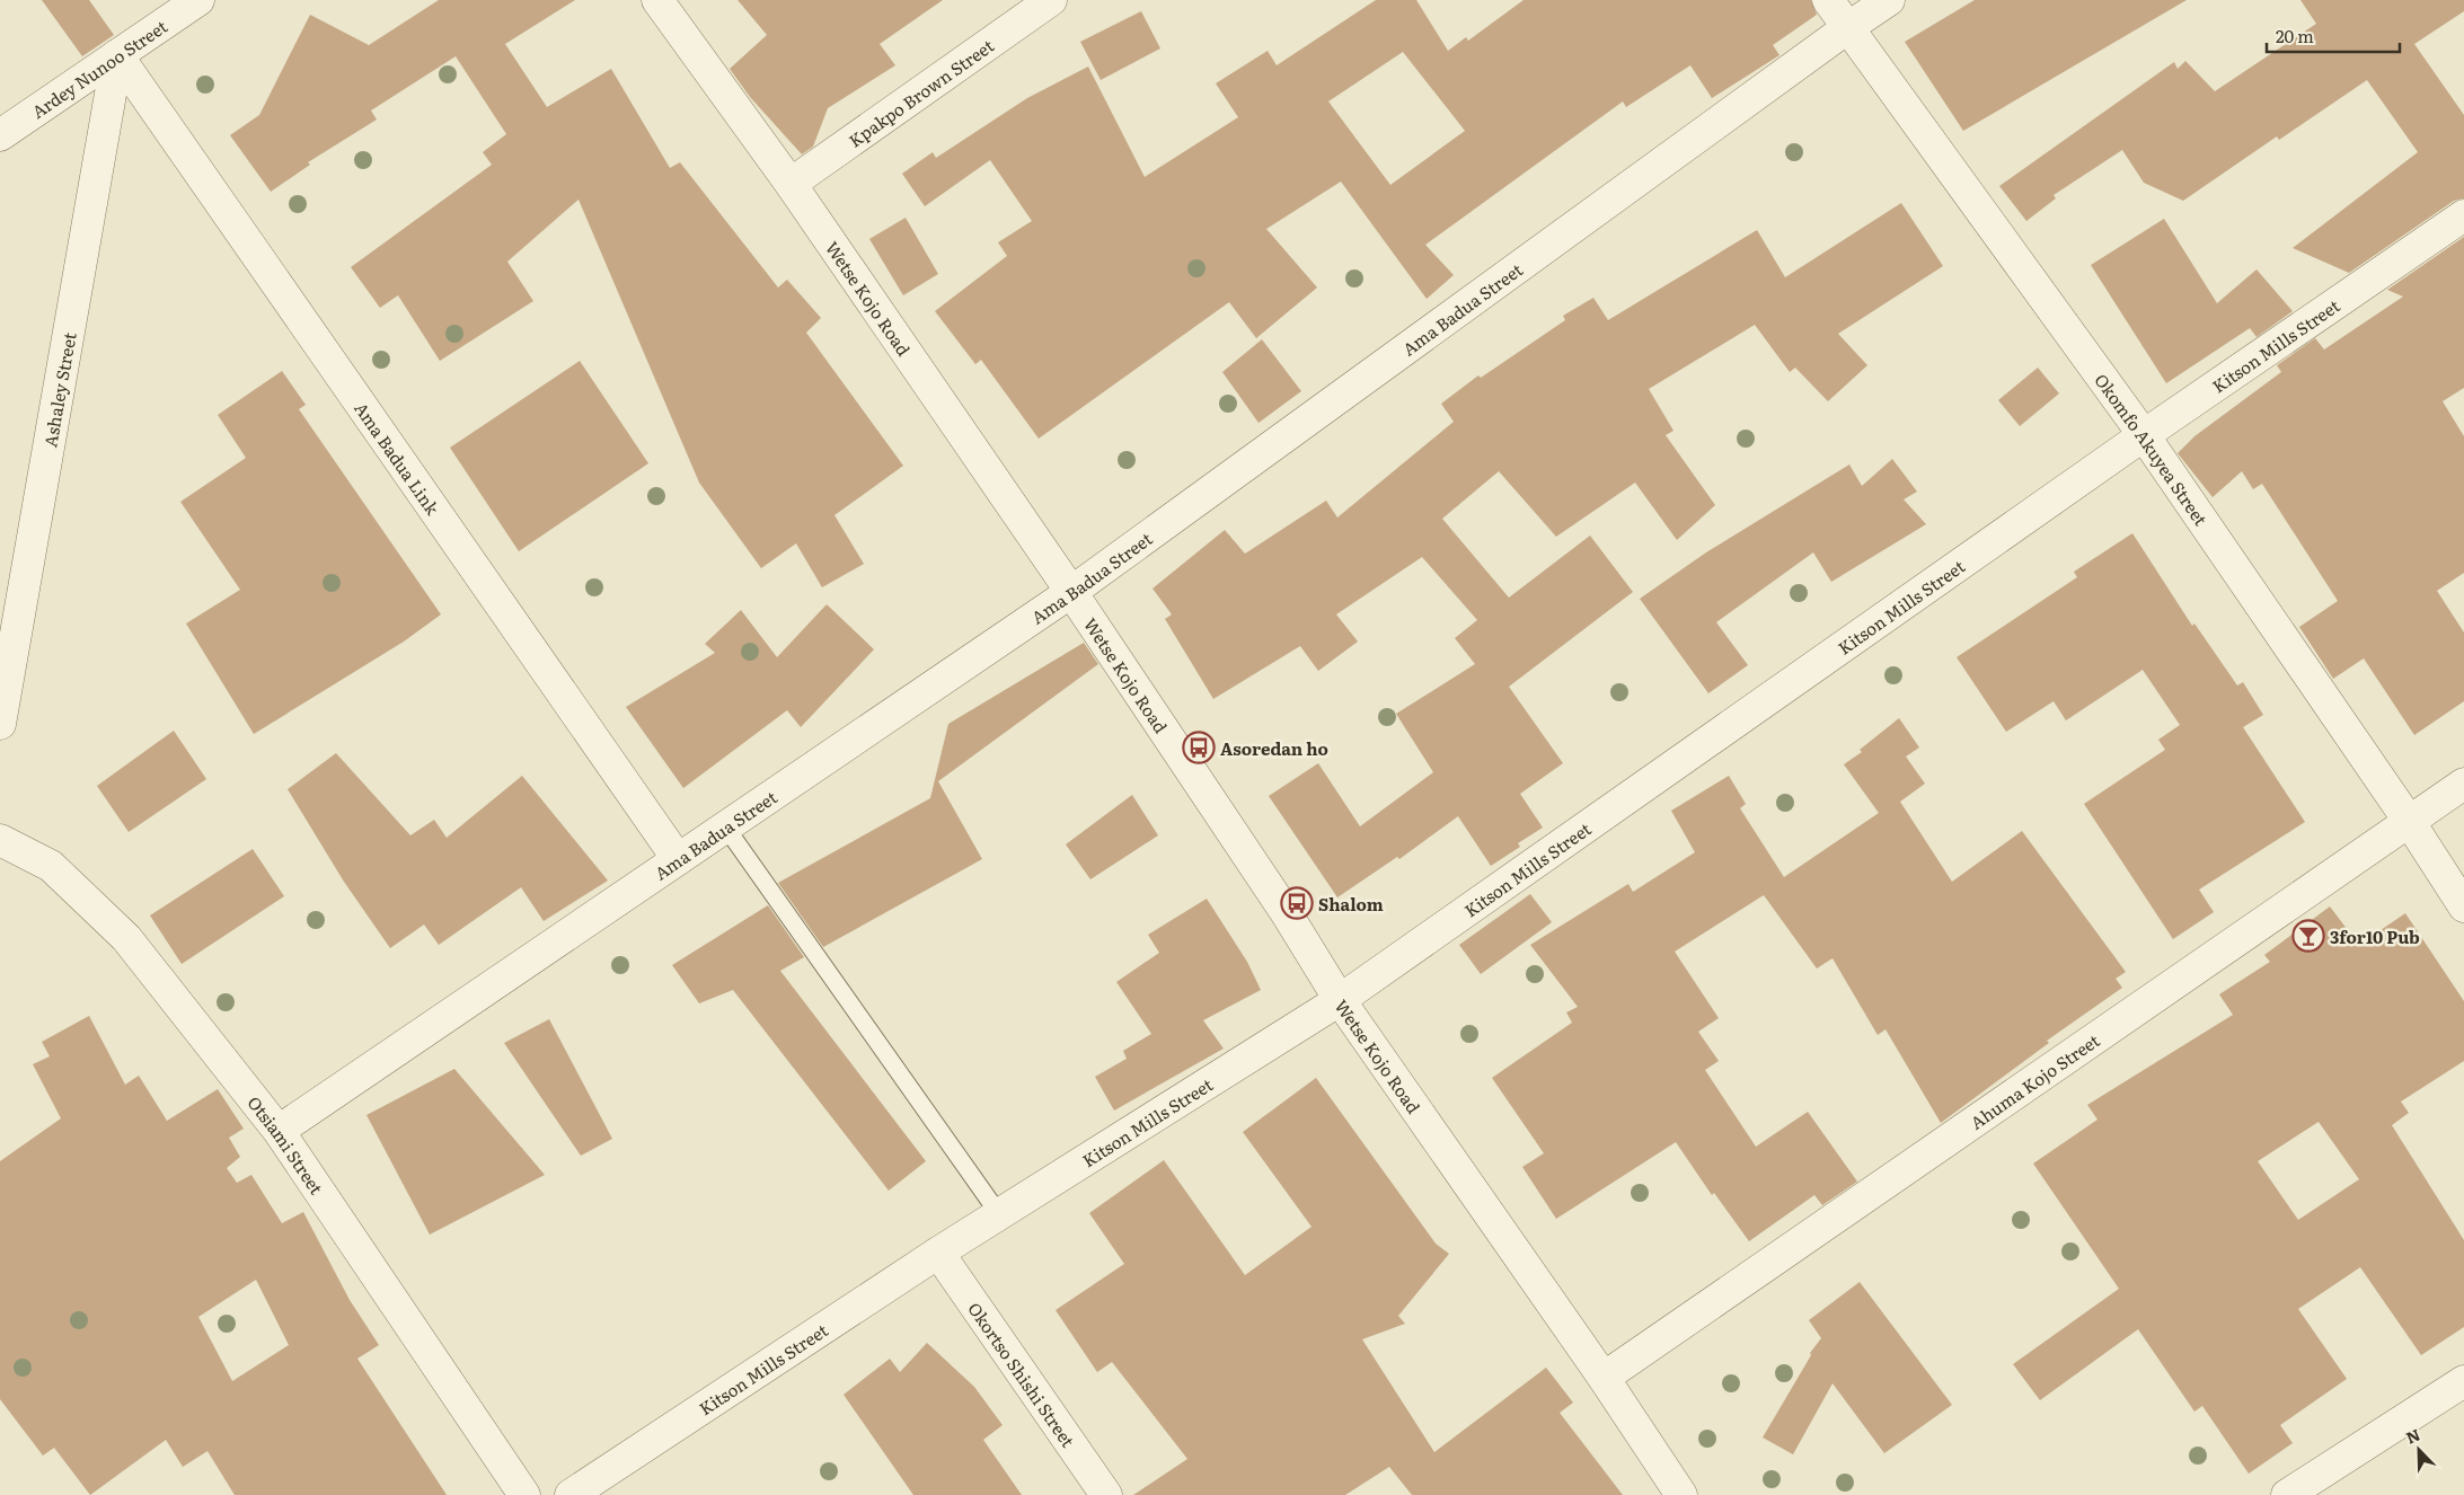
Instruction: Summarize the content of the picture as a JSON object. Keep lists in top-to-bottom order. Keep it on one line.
{"streets":{"street":["Ardey Nunoo Street","Kpakpo Brown Street","Wetse Kojo Road","Ama Badua Street","Kitson Mills Street","Ashaley Street","Okomfo Akuyea Street","Ama Badua Link","Ahuma Kojo Street","Otsiami Street","Okortso Shishi Street"]},"crossings":[["Ardey Nunoo Street","Ashaley Street"],["Ardey Nunoo Street","Ama Badua Link"],["Kpakpo Brown Street","Wetse Kojo Road"],["Wetse Kojo Road","Ama Badua Street"],["Wetse Kojo Road","Kitson Mills Street"],["Wetse Kojo Road","Ahuma Kojo Street"],["Ama Badua Street","Okomfo Akuyea Street"],["Ama Badua Street","Ama Badua Link"],["Ama Badua Street","Otsiami Street"],["Kitson Mills Street","Okomfo Akuyea Street"],["Kitson Mills Street","Okortso Shishi Street"],["Ashaley Street","Ama Badua Link"],["Okomfo Akuyea Street","Ahuma Kojo Street"]],"places":{"bus stop":["Asoredan ho","Shalom"],"bar":["3for10 Pub"]},"scale_bar":"20 m","north":"top left"}
